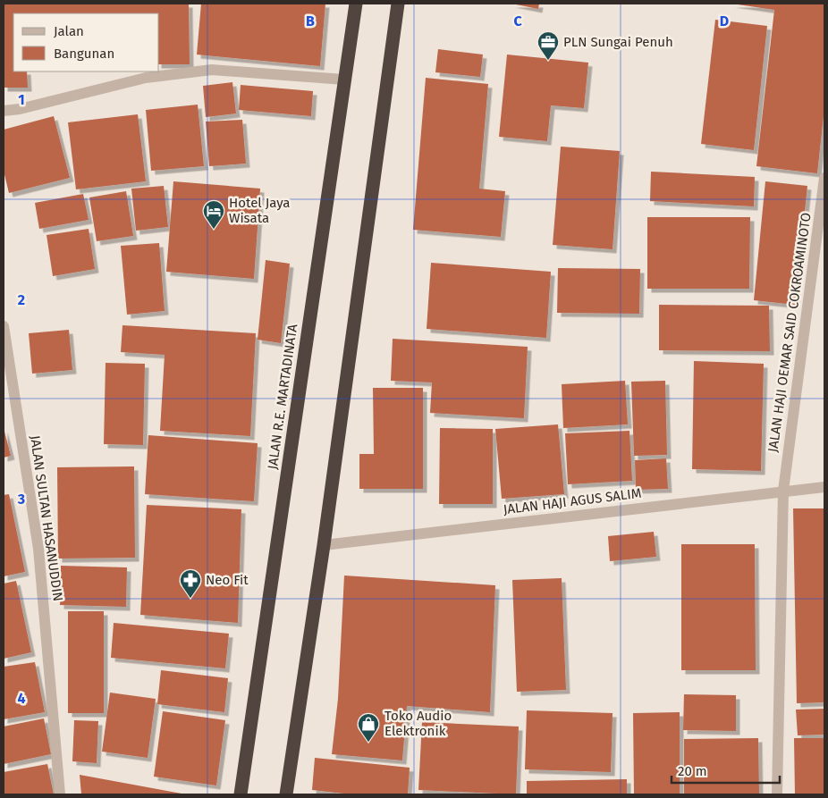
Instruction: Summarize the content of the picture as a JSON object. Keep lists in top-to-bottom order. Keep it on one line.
{"streets":{"highway":["JALAN R.E. MARTADINATA"],"street":["JALAN HAJI OEMAR SAID COKROAMINOTO","JALAN HAJI AGUS SALIM","JALAN SULTAN HASANUDDIN"]},"crossings":[["JALAN HAJI OEMAR SAID COKROAMINOTO","JALAN HAJI AGUS SALIM"]],"places":{"office":["PLN Sungai Penuh"],"hotel":["Hotel Jaya Wisata"],"pharmacy":["Neo Fit"],"shop":["Toko Audio Elektronik"]},"legend":["Jalan","Bangunan"],"scale_bar":"20 m","grid":{"columns":["B","C","D"],"rows":["1","2","3","4"]}}
